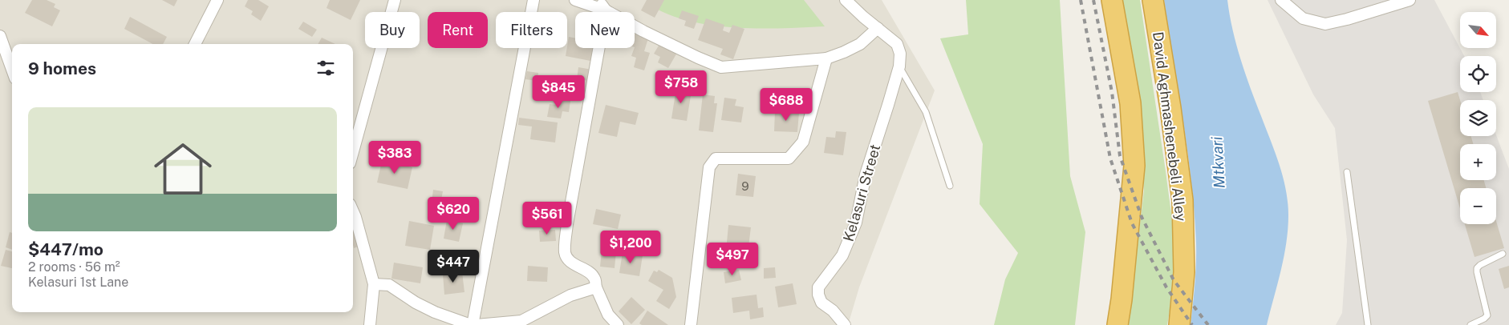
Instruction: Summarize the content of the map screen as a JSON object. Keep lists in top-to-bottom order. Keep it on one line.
{"streets":{"highway":["David Aghmashenebeli Alley"],"street":["Kelasuri Street"]},"water":["Mtkvari"],"house_numbers":["9"],"north":"bottom right","page":{"map_buttons":["+","−"],"chip":["Buy","Rent","Filters","New"],"heading":"9 homes","price":["$758","$845","$688","$383","$620","$561","$1,200","$497","$447"],"list":[{"name":"$447/mo","note":"2 rooms · 56 m² · Kelasuri 1st Lane"}]}}
